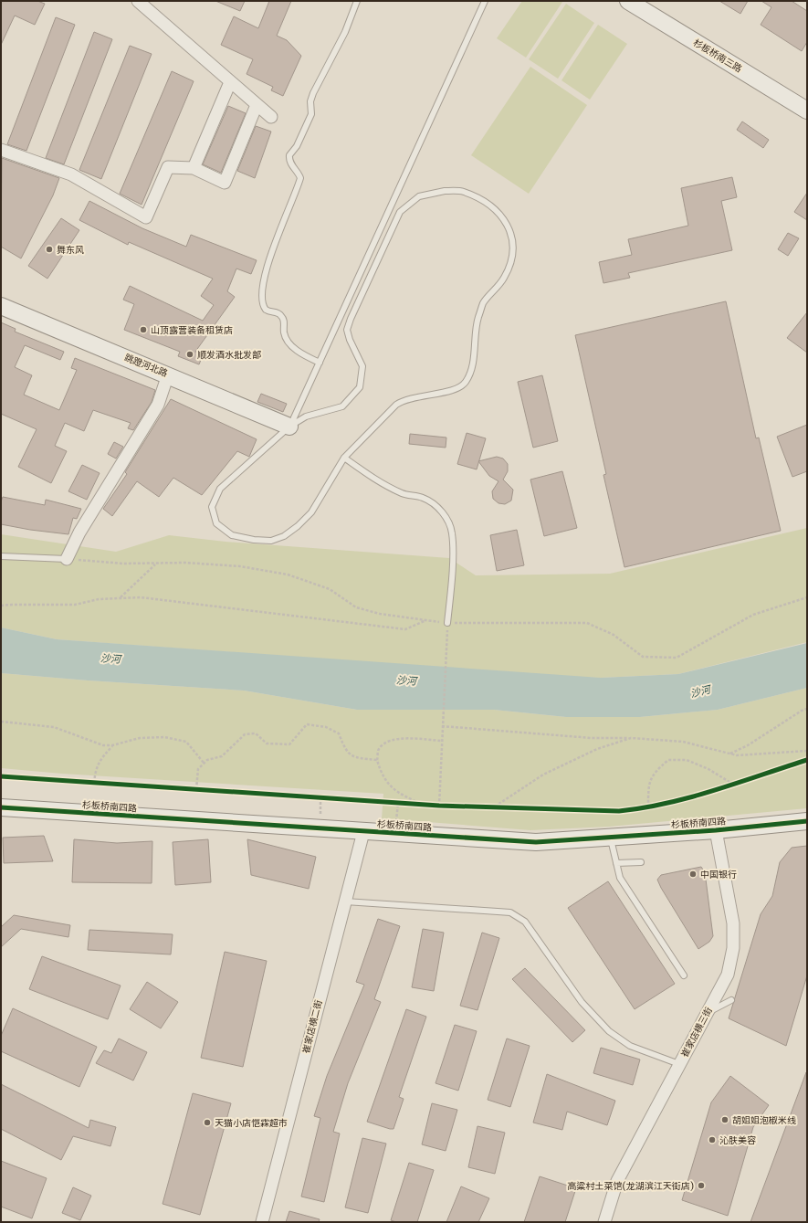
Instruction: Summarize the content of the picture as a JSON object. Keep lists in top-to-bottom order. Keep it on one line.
{"streets":{"street":["杉板桥南三路","跳蹬河北路","杉板桥南四路","崔家店横二街","崔家店横三街"]},"crossings":[["杉板桥南四路","崔家店横二街"],["杉板桥南四路","崔家店横三街"]],"water":["沙河"],"places":["舞东风","山顶露营装备租赁店","顺发酒水批发部","中国银行","胡姐姐泡椒米线","天猫小店恺霖超市","沁肤美容","高粱村土菜馆(龙湖滨江天街店)"]}
